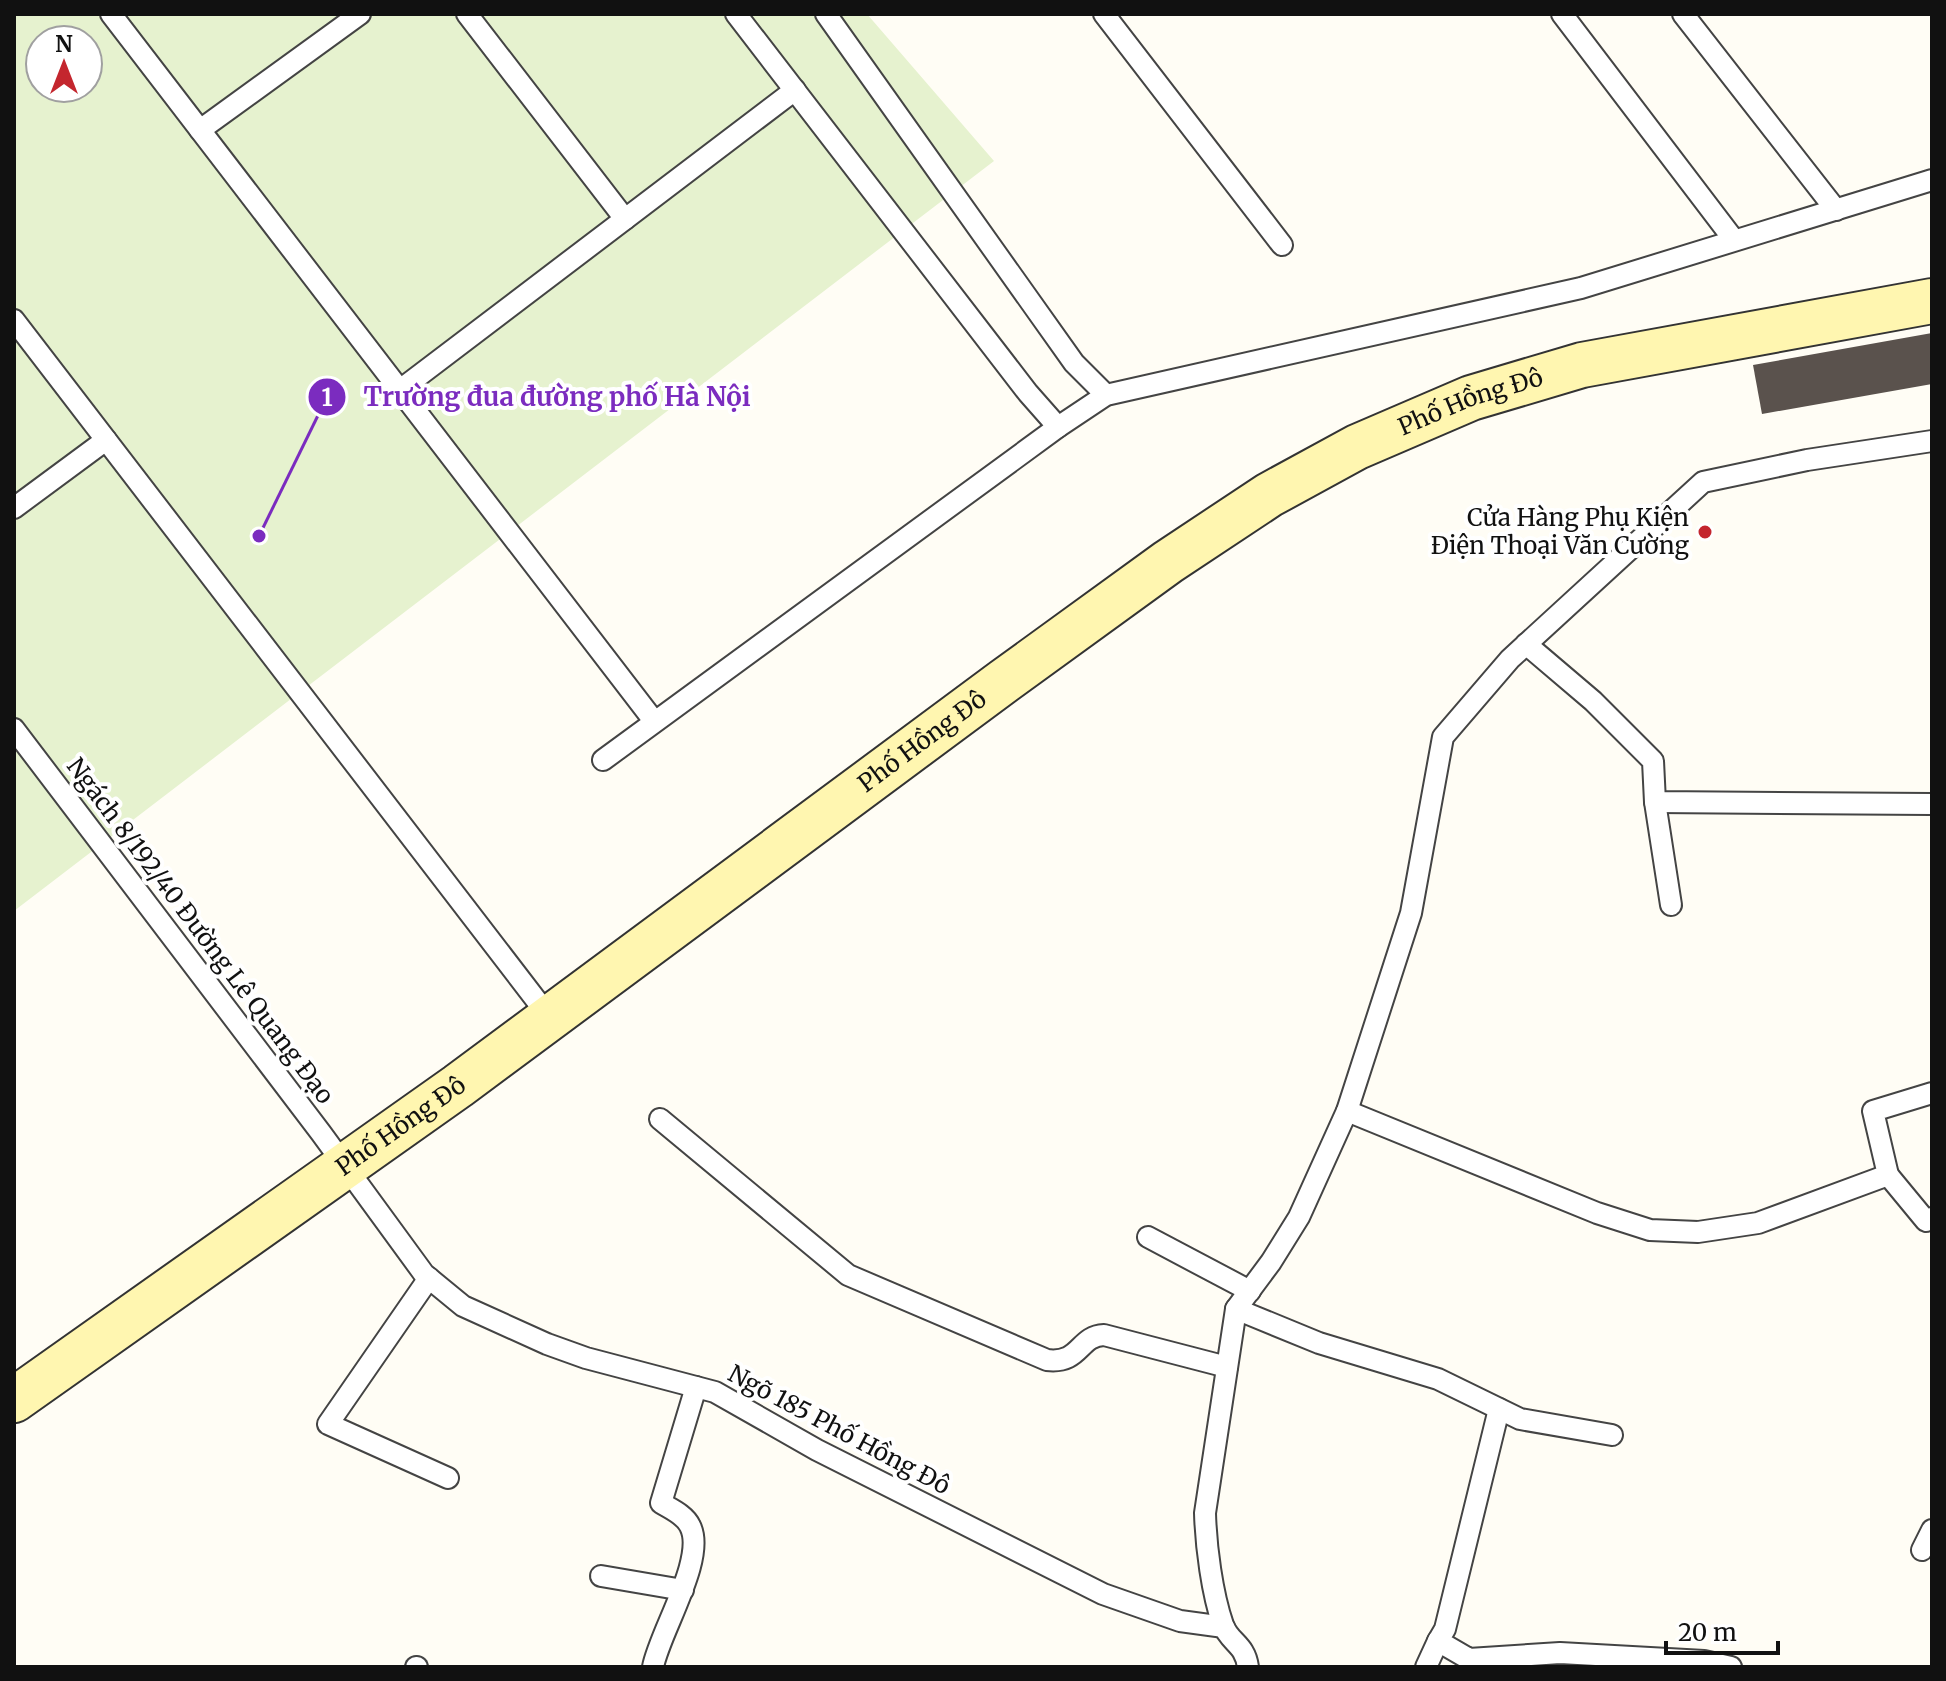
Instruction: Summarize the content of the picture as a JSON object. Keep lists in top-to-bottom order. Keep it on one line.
{"streets":{"street":["Phố Hồng Đô"],"lane":["Ngách 8/192/40 Đường Lê Quang Đạo","Ngõ 185 Phố Hồng Đô"]},"crossings":[["Phố Hồng Đô","Ngách 8/192/40 Đường Lê Quang Đạo"],["Phố Hồng Đô","Ngõ 185 Phố Hồng Đô"],["Ngách 8/192/40 Đường Lê Quang Đạo","Ngõ 185 Phố Hồng Đô"]],"places":["Cửa Hàng Phụ Kiện Điện Thoại Văn Cường","Trường đua đường phố Hà Nội"],"scale_bar":"20 m","north":"top"}
